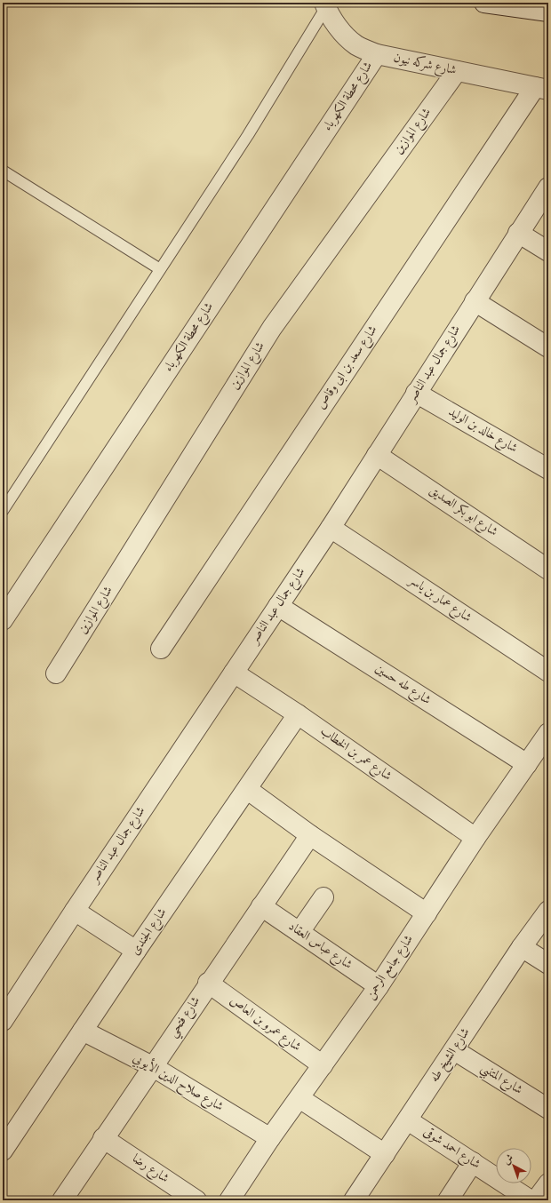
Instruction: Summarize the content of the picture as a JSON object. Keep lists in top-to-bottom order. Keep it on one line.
{"streets":{"street":["شارع شركه نيون","شارع محطة الكهرباء","شارع الموازين","شارع جمال عبد الناصر","شارع سعد بن ابى وقاص","شارع خالد بن الوليد","شارع ابو بكر الصديق","شارع عمار بن ياسر","شارع طه حسين","شارع عمر بن الخطاب","شارع الجندى","شارع عباس العقاد","شارع جامع الرحمن","شارع فتحي","شارع عمرو بن العاص","شارع الشيخ طه","شارع المتنبي","شارع صلاح الدين الأيوبي","شارع احمد شوقى","شارع رضا"]},"crossings":[["شارع شركه نيون","شارع محطة الكهرباء"],["شارع شركه نيون","شارع الموازين"],["شارع شركه نيون","شارع سعد بن ابى وقاص"],["شارع جمال عبد الناصر","شارع خالد بن الوليد"],["شارع جمال عبد الناصر","شارع ابو بكر الصديق"],["شارع جمال عبد الناصر","شارع عمار بن ياسر"],["شارع جمال عبد الناصر","شارع طه حسين"],["شارع جمال عبد الناصر","شارع عمر بن الخطاب"],["شارع طه حسين","شارع جامع الرحمن"],["شارع عمر بن الخطاب","شارع الجندى"],["شارع عمر بن الخطاب","شارع جامع الرحمن"],["شارع الجندى","شارع صلاح الدين الأيوبي"],["شارع عباس العقاد","شارع جامع الرحمن"],["شارع عباس العقاد","شارع فتحي"],["شارع جامع الرحمن","شارع عمرو بن العاص"],["شارع جامع الرحمن","شارع صلاح الدين الأيوبي"],["شارع فتحي","شارع عمرو بن العاص"],["شارع فتحي","شارع صلاح الدين الأيوبي"],["شارع فتحي","شارع رضا"],["شارع الشيخ طه","شارع المتنبي"],["شارع الشيخ طه","شارع احمد شوقى"]],"north":"top left"}
